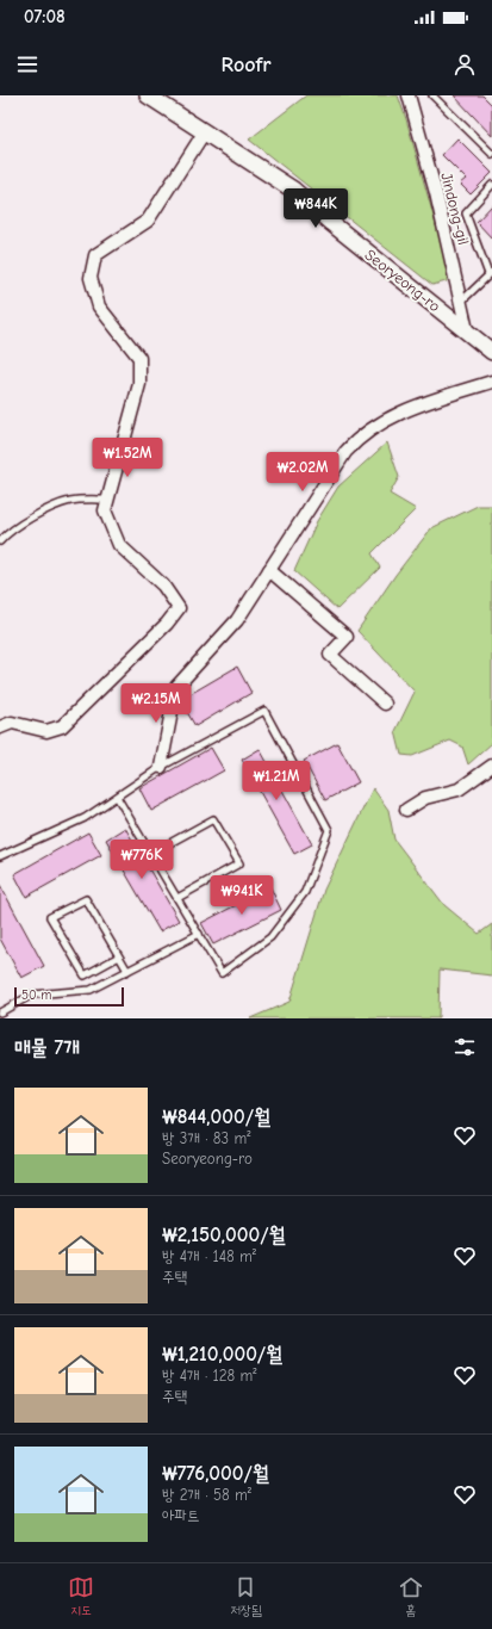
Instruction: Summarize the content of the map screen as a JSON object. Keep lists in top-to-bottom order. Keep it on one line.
{"streets":{"street":["Jindong-gil","Seoryeong-ro"]},"crossings":[["Jindong-gil","Seoryeong-ro"]],"scale_bar":"50 m","page":{"status":"07:08","header":"Roofr","price":["₩844K","₩1.52M","₩2.02M","₩2.15M","₩1.21M","₩776K","₩941K"],"scale":"50 m","heading":"매물 7개","list":[{"name":"₩844,000/월","note":"방 3개 · 83 m² · Seoryeong-ro"},{"name":"₩2,150,000/월","note":"방 4개 · 148 m² · 주택"},{"name":"₩1,210,000/월","note":"방 4개 · 128 m² · 주택"},{"name":"₩776,000/월","note":"방 2개 · 58 m² · 아파트"}],"tabs":["지도","저장됨","홈"]}}
